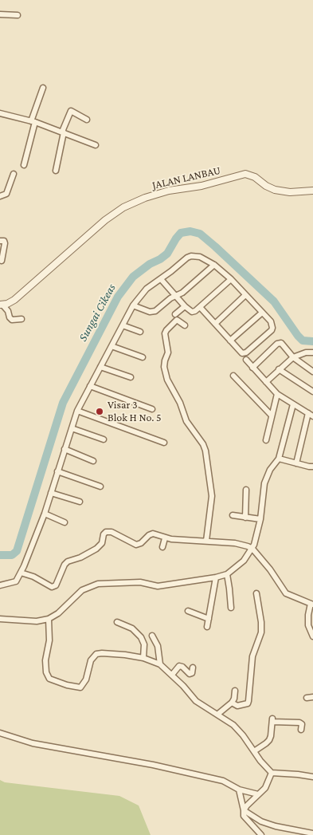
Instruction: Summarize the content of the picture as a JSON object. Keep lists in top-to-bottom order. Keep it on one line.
{"streets":{"street":["JALAN LANBAU"]},"water":["Sungai Cikeas"],"places":["Visar 3 Blok H No. 5"]}
